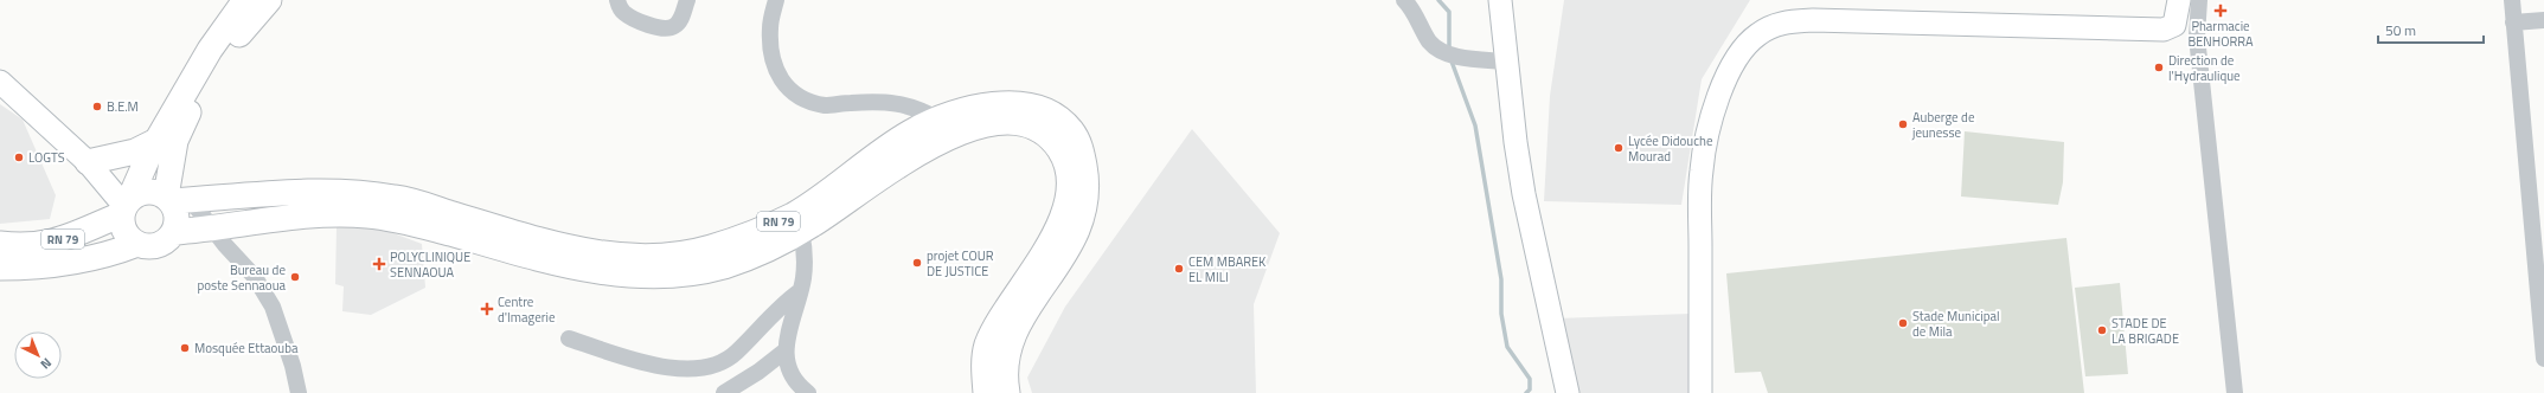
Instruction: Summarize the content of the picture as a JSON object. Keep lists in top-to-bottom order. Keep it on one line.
{"streets":{"main road":["RN 79"]},"places":{"health":["Pharmacie BENHORRA","POLYCLINIQUE SENNAOUA","Centre d'Imagerie"],"other":["Direction de l'Hydraulique","B.E.M","Auberge de jeunesse","Lycée Didouche Mourad","LOGTS","projet COUR DE JUSTICE","CEM MBAREK EL MILI","Bureau de poste Sennaoua","Stade Municipal de Mila","STADE DE LA BRIGADE","Mosquée Ettaouba"]},"scale_bar":"50 m","north":"bottom right"}
